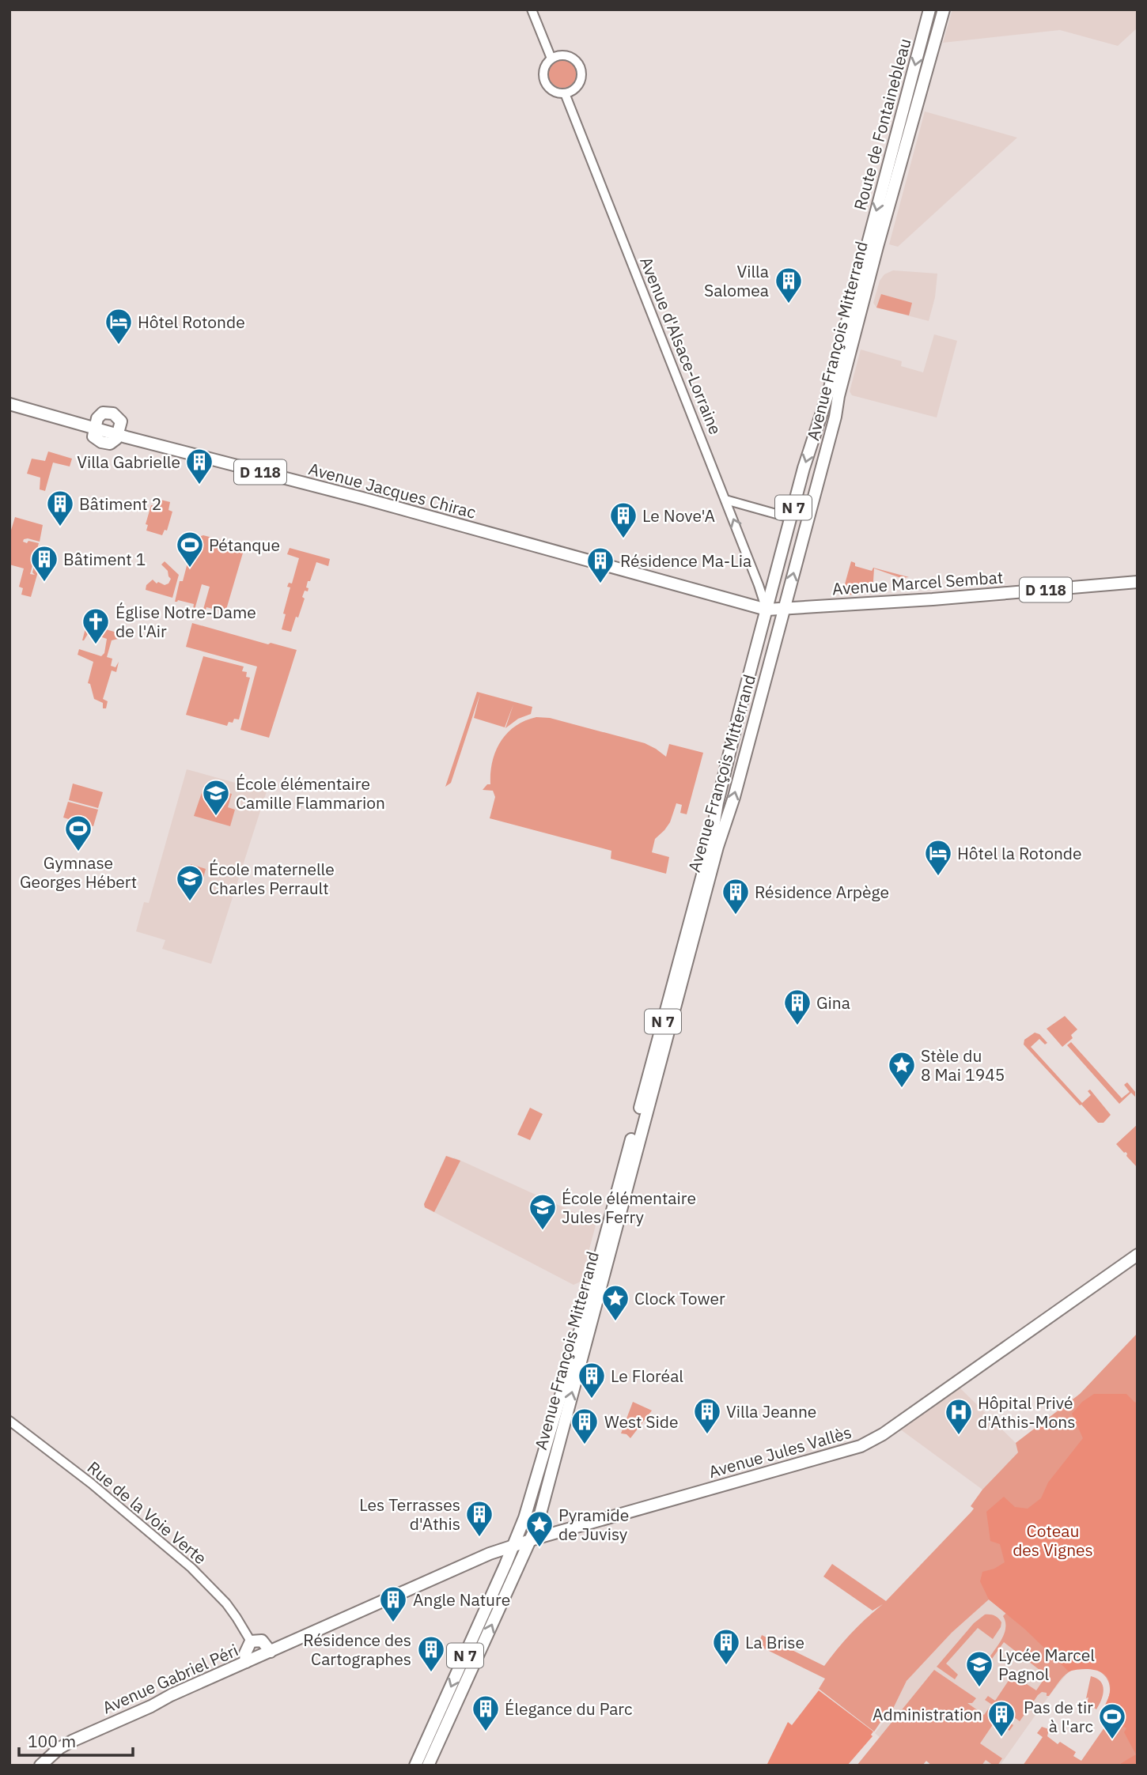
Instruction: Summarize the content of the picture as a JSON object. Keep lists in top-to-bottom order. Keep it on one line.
{"streets":{"main road":["Route de Fontainebleau","Avenue François Mitterrand","D 118","Avenue Jacques Chirac","N 7","Avenue Marcel Sembat","Avenue Jules Vallès","Avenue Gabriel Péri"],"street":["Avenue d'Alsace-Lorraine","Rue de la Voie Verte"]},"crossings":[["Route de Fontainebleau","Avenue François Mitterrand"],["Avenue François Mitterrand","Avenue d'Alsace-Lorraine"],["Avenue François Mitterrand","Avenue Jacques Chirac"],["Avenue François Mitterrand","N 7"],["Avenue François Mitterrand","Avenue Marcel Sembat"],["Avenue François Mitterrand","Avenue Jules Vallès"],["Avenue d'Alsace-Lorraine","Avenue Jacques Chirac"],["Avenue d'Alsace-Lorraine","Avenue Marcel Sembat"],["Avenue Jacques Chirac","Avenue Marcel Sembat"],["N 7","Avenue Jules Vallès"],["Avenue Jules Vallès","Avenue Gabriel Péri"]],"one_way":["Route de Fontainebleau"],"parks":["Coteau des Vignes"],"places":{"building":["Villa Salomea","Villa Gabrielle","Bâtiment 2","Le Nove'A","Bâtiment 1","Résidence Ma-Lia","Résidence Arpège","Gina","Le Floréal","Villa Jeanne","West Side","Les Terrasses d'Athis","Angle Nature","La Brise","Résidence des Cartographes","Élegance du Parc","Administration"],"hotel":["Hôtel Rotonde","Hôtel la Rotonde"],"sports":["Pétanque","Gymnase Georges Hébert","Pas de tir à l'arc"],"church":["Église Notre-Dame de l'Air"],"school or university":["École élémentaire Camille Flammarion","École maternelle Charles Perrault","École élémentaire Jules Ferry","Lycée Marcel Pagnol"],"place":["Stèle du 8 Mai 1945","Clock Tower","Pyramide de Juvisy"],"hospital":["Hôpital Privé d'Athis-Mons"]},"scale_bar":"100 m"}
